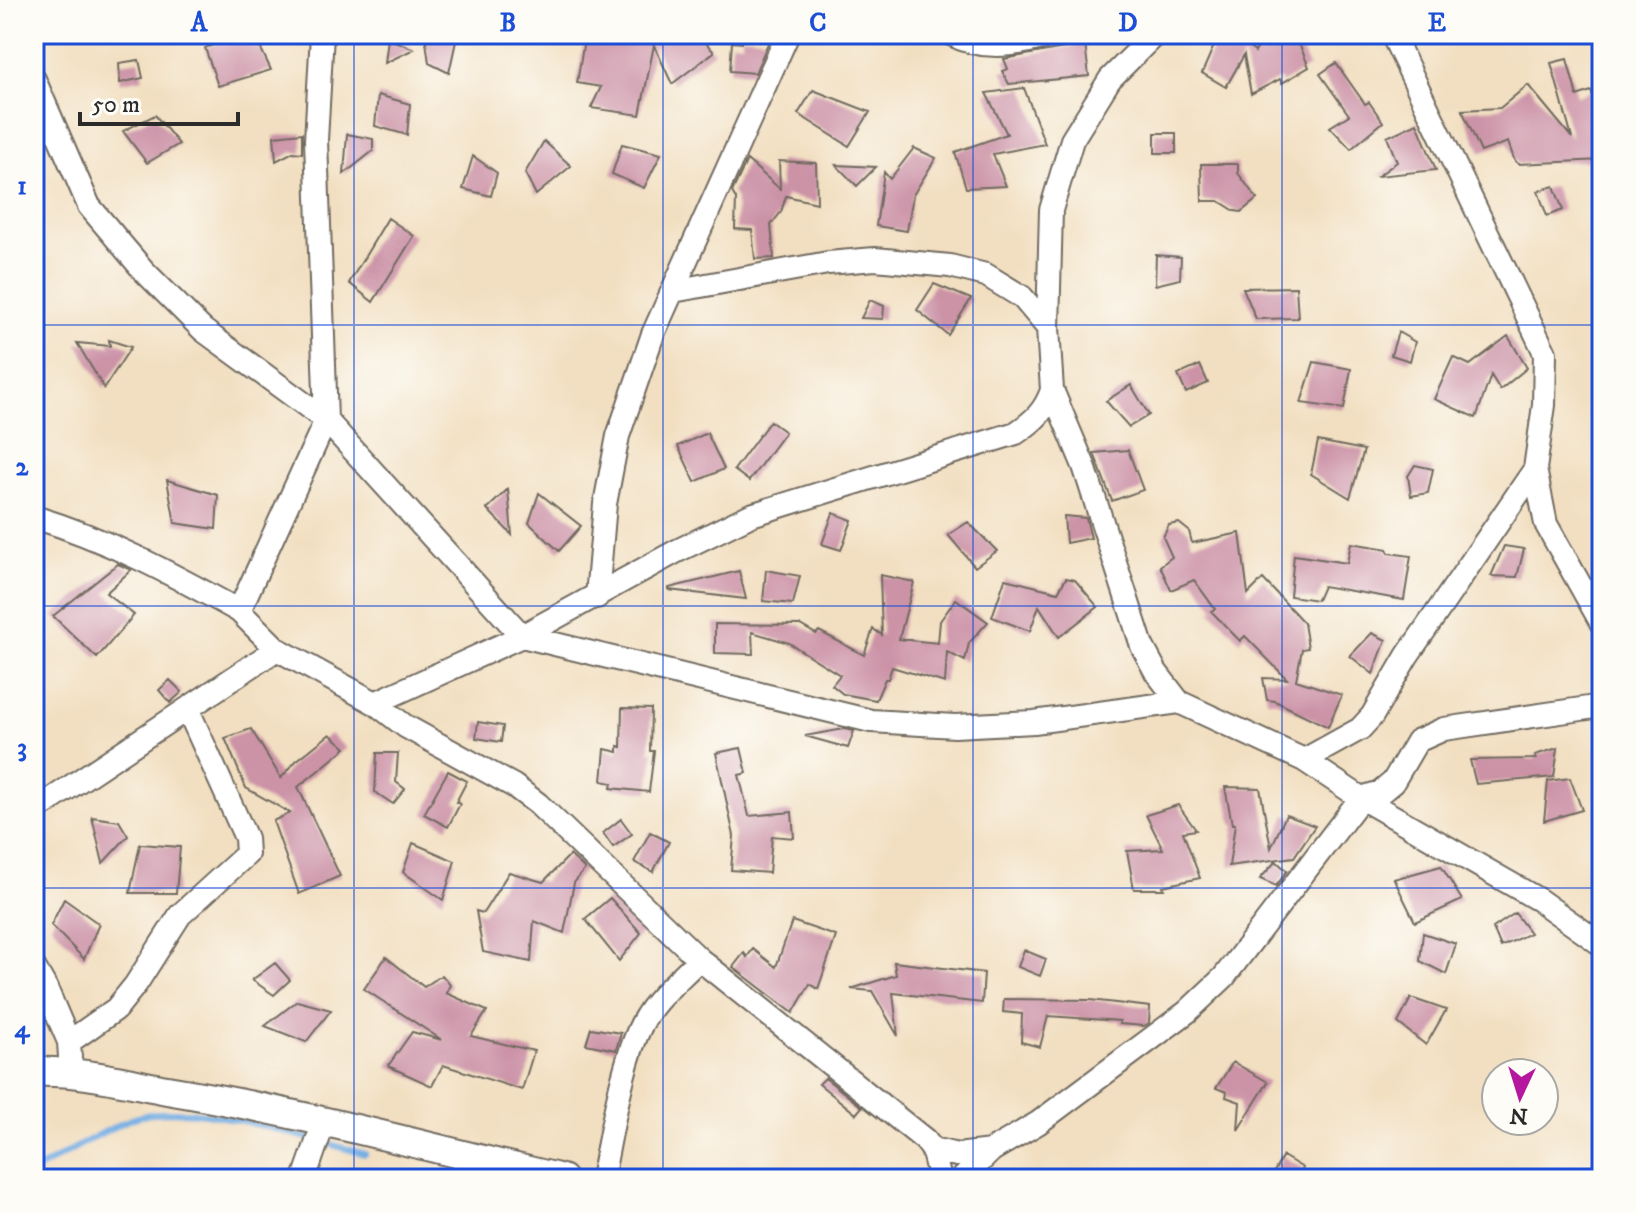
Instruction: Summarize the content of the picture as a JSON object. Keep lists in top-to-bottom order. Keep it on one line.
{"scale_bar":"50 m","north":"bottom","grid":{"columns":["A","B","C","D","E"],"rows":["1","2","3","4"]}}
